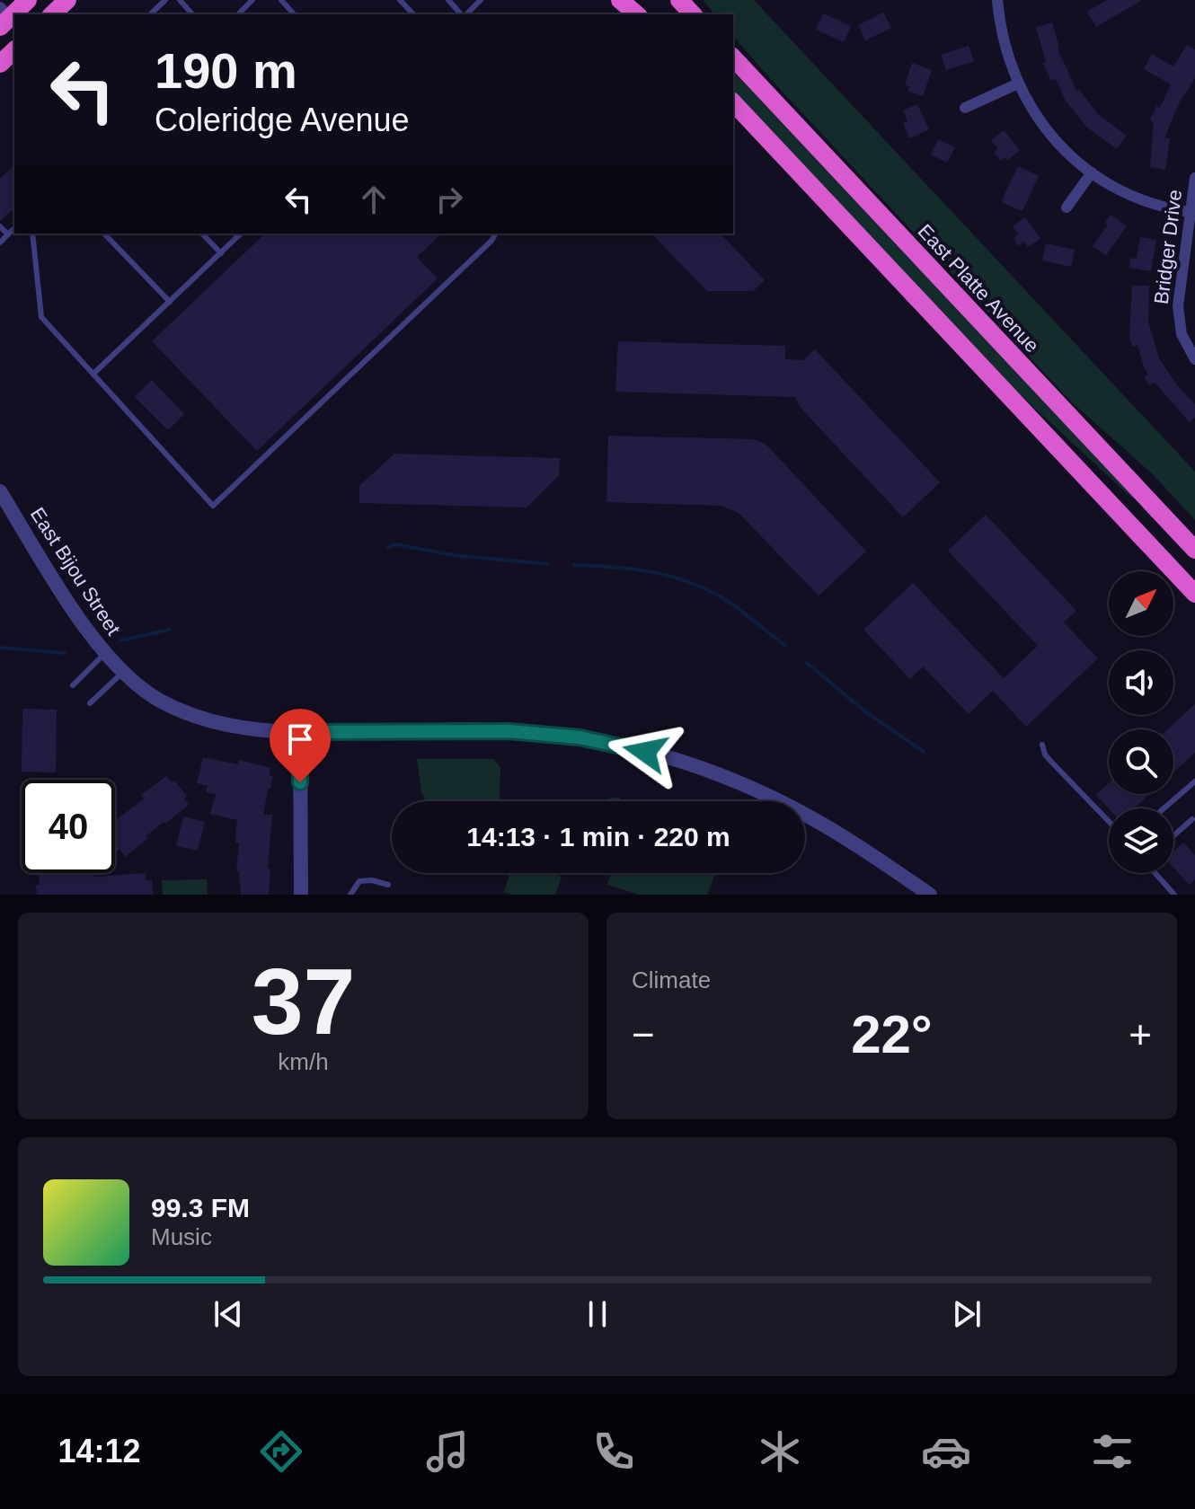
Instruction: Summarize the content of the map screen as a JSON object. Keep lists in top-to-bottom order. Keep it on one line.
{"streets":{"highway":["East Platte Avenue"],"street":["Bridger Drive","East Bijou Street"]},"north":"top right","page":{"turn":["190 m","Coleridge Avenue"],"limit":"40","trip":"14:13 · 1 min · 220 m","tile":[["37","km/h"],"Climate"],"heat":["−","22°","+"],"song":["99.3 FM","Music"],"tabs":"14:12"}}
